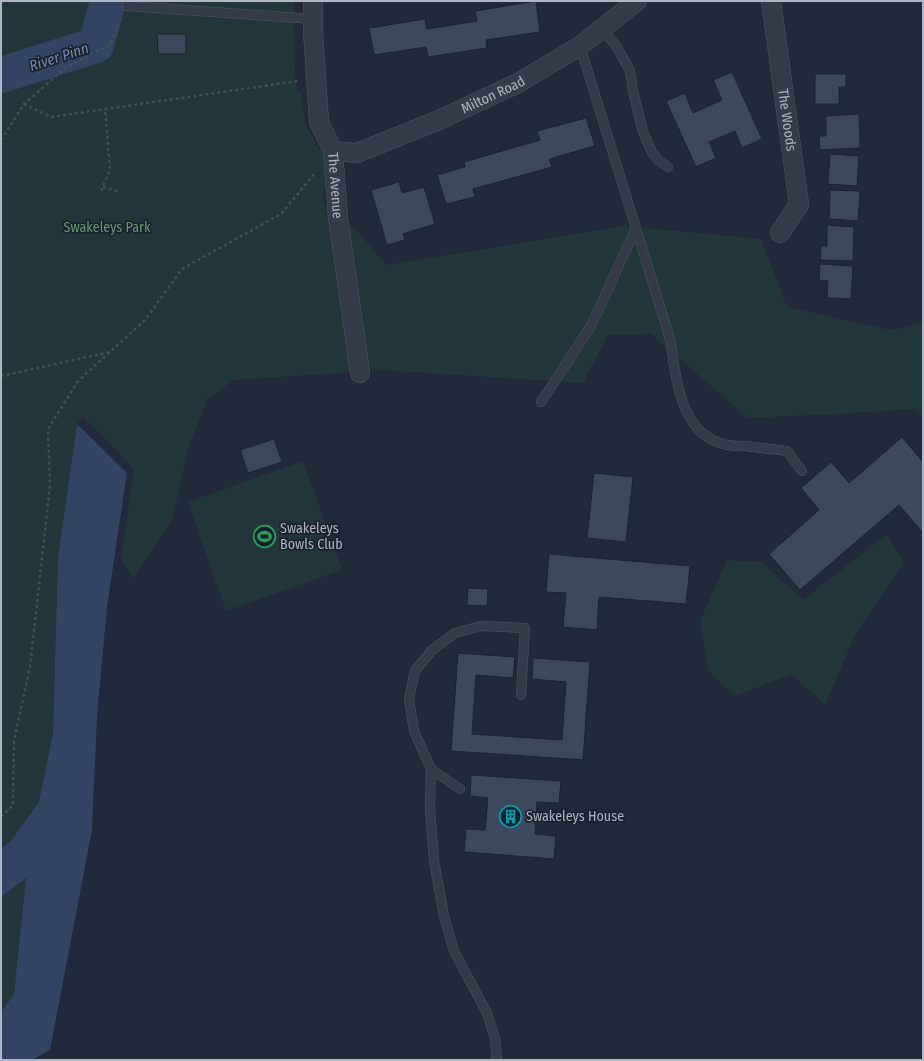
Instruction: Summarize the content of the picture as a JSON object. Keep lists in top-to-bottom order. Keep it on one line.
{"streets":{"street":["Milton Road","The Woods","The Avenue"]},"crossings":[["Milton Road","The Avenue"]],"water":["River Pinn"],"parks":["Swakeleys Park"],"places":{"sports":["Swakeleys Bowls Club"],"building":["Swakeleys House"]}}
